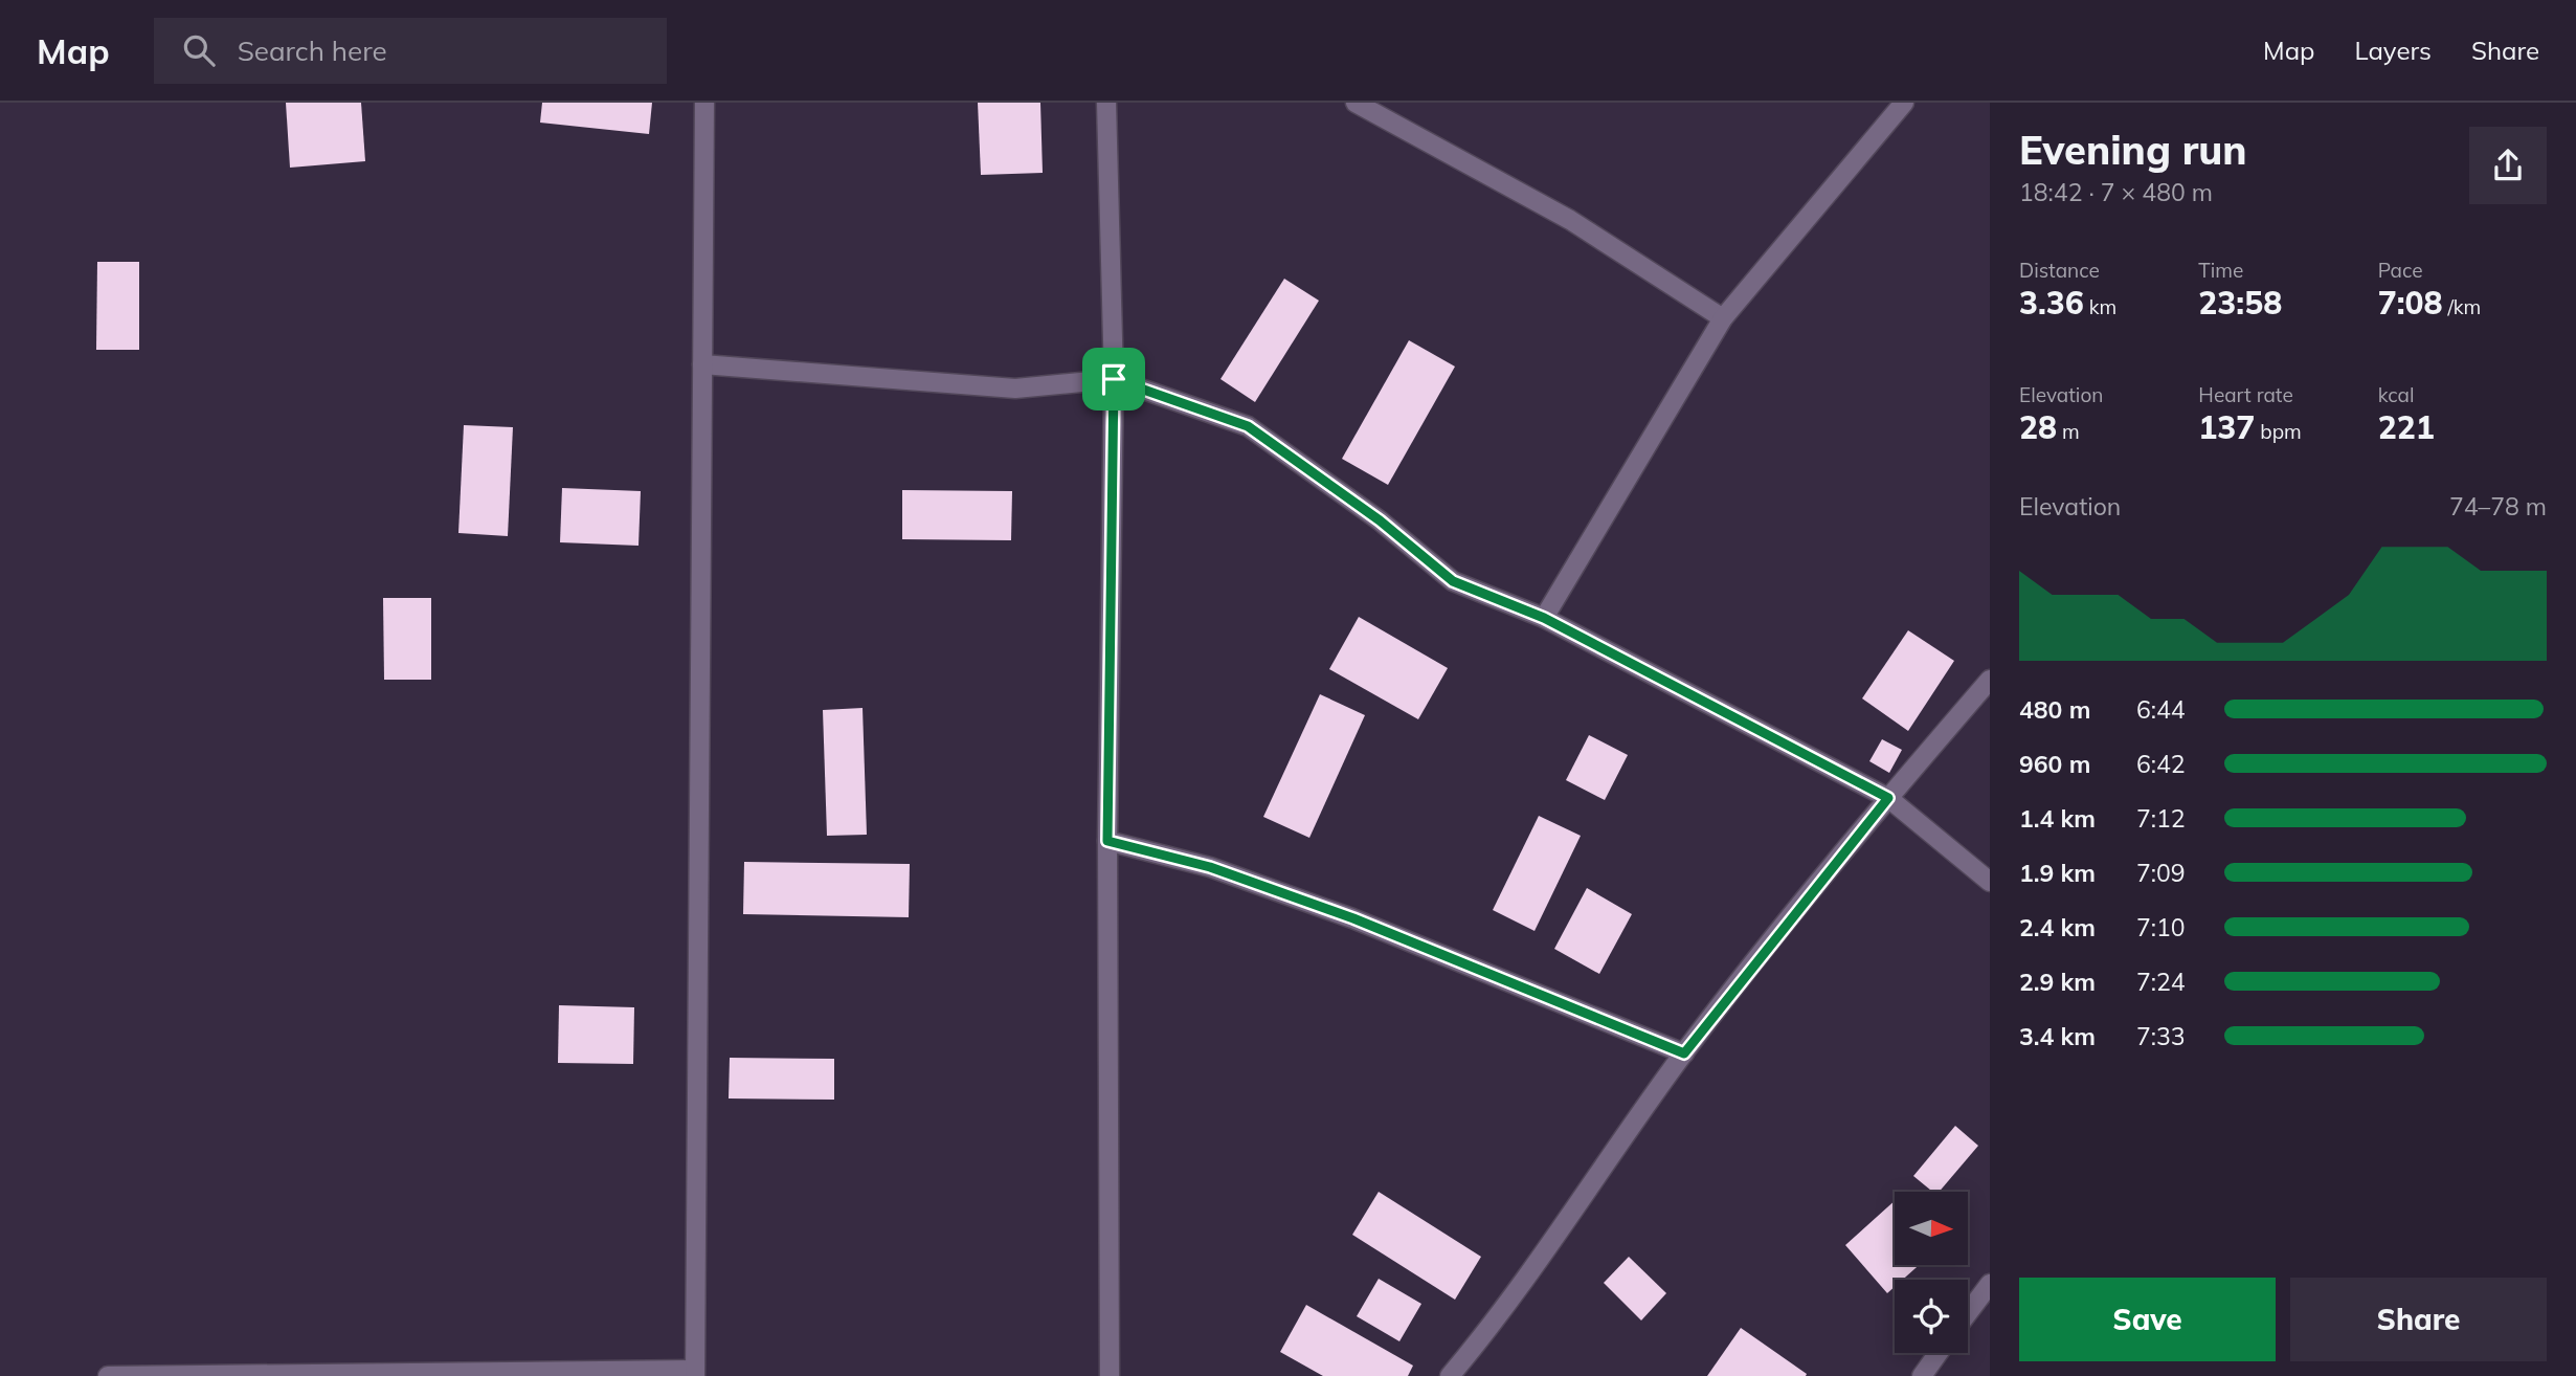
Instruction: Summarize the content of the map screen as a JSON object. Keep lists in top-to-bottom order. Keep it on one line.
{"north":"right","page":{"header":"Map","search":"Search here","nav":["Map","Layers","Share"],"heading":["Evening run","18:42 · 7 × 480 m"],"stats":[["Distance","3.36 km"],["Time","23:58"],["Pace","7:08 /km"],["Elevation","28 m"],["Heart rate","137 bpm"],["kcal","221"]],"chart":["Elevation","74–78 m"],"list":[{"name":"480 m","note":"6:44"},{"name":"960 m","note":"6:42"},{"name":"1.4 km","note":"7:12"},{"name":"1.9 km","note":"7:09"},{"name":"2.4 km","note":"7:10"},{"name":"2.9 km","note":"7:24"},{"name":"3.4 km","note":"7:33"}],"buttons":["Save","Share"]}}
